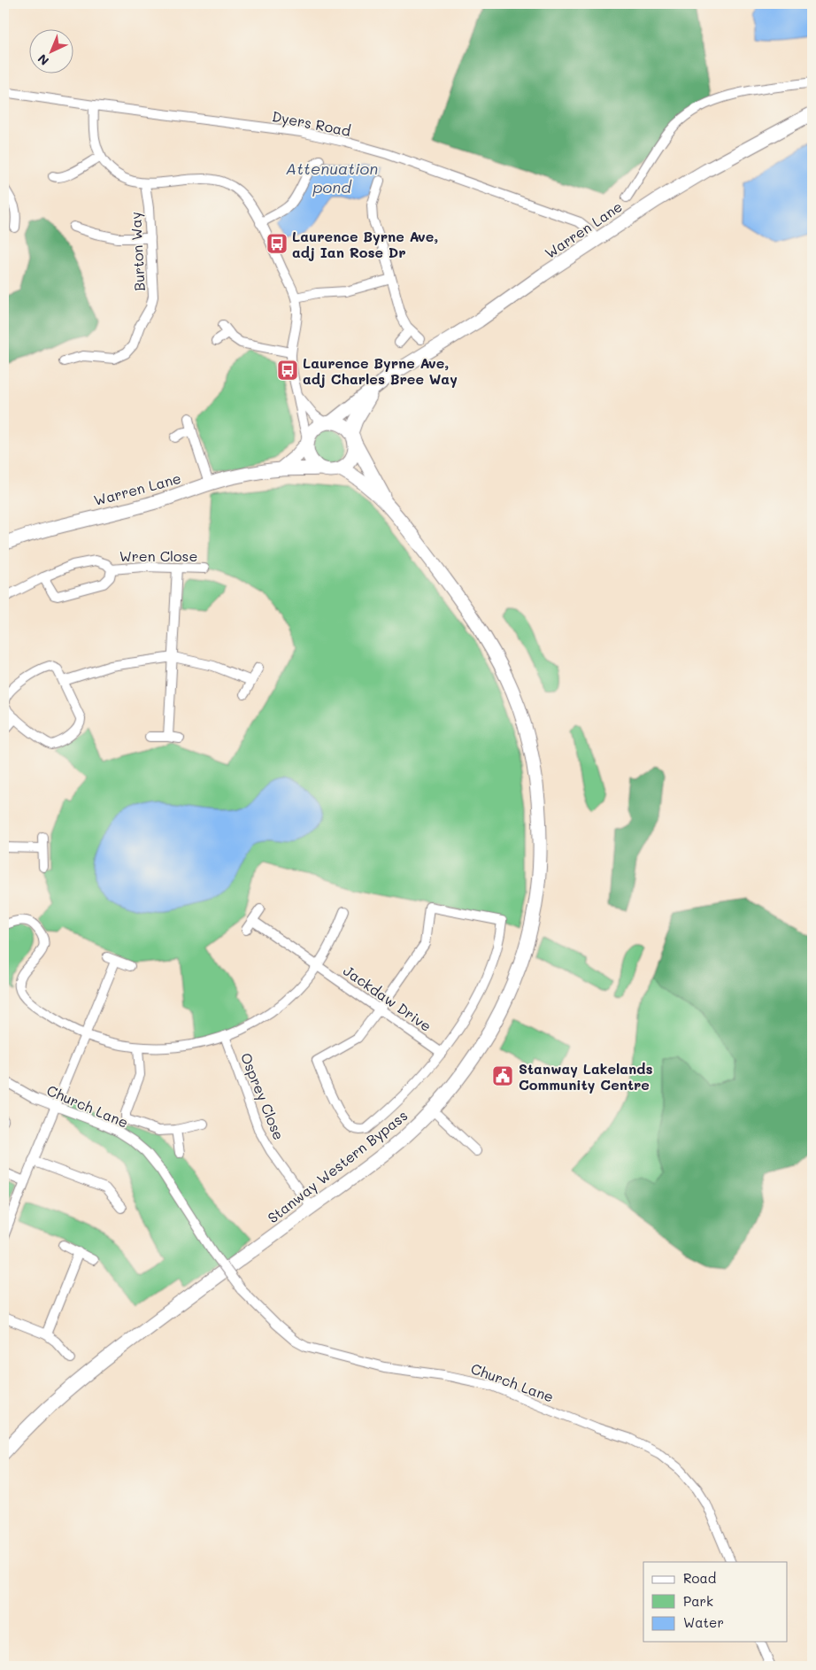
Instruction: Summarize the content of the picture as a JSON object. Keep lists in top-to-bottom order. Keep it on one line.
{"streets":{"street":["Dyers Road","Warren Lane","Burton Way","Wren Close","Jackdaw Drive","Osprey Close","Church Lane","Stanway Western Bypass"]},"crossings":[["Dyers Road","Warren Lane"],["Warren Lane","Stanway Western Bypass"],["Osprey Close","Stanway Western Bypass"]],"water":["Attenuation pond"],"places":{"bus stop":["Laurence Byrne Ave, adj Ian Rose Dr","Laurence Byrne Ave, adj Charles Bree Way"],"public building":["Stanway Lakelands Community Centre"]},"legend":["Road","Park","Water"],"north":"bottom left"}
